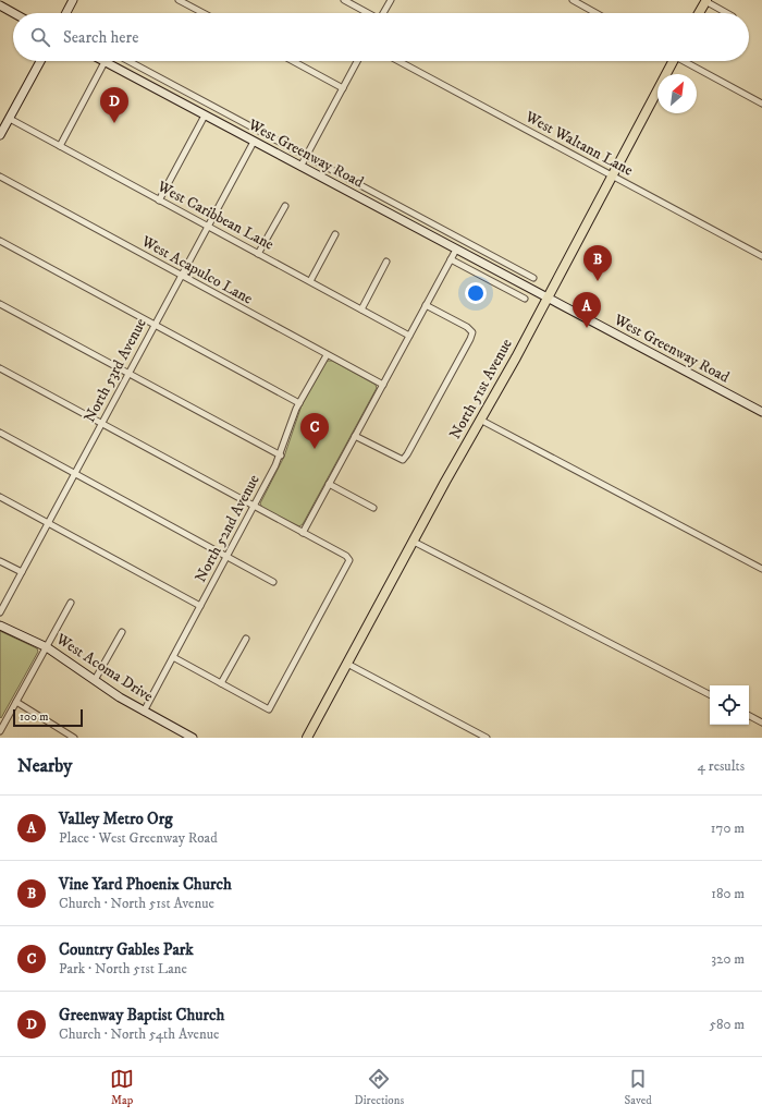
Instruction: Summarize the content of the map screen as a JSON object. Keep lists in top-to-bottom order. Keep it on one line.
{"streets":{"main road":["West Greenway Road","North 51st Avenue","West Acoma Drive"],"street":["West Waltann Lane","West Caribbean Lane","West Acapulco Lane","North 53rd Avenue","North 52nd Avenue"]},"crossings":[["West Waltann Lane","North 51st Avenue"],["West Greenway Road","North 53rd Avenue"],["West Greenway Road","North 51st Avenue"],["West Caribbean Lane","North 53rd Avenue"],["West Acapulco Lane","North 53rd Avenue"],["West Acapulco Lane","North 52nd Avenue"],["North 52nd Avenue","West Acoma Drive"]],"scale_bar":"100 m","north":"top right","page":{"search":"Search here","pins":["D","B","A","C"],"scale":"100 m","heading":["Nearby","4 results"],"list":[{"mark":"A","name":"Valley Metro Org","note":"Place · West Greenway Road","value":"170 m"},{"mark":"B","name":"Vine Yard Phoenix Church","note":"Church · North 51st Avenue","value":"180 m"},{"mark":"C","name":"Country Gables Park","note":"Park · North 51st Lane","value":"320 m"},{"mark":"D","name":"Greenway Baptist Church","note":"Church · North 54th Avenue","value":"580 m"}],"nav":["Map","Directions","Saved"]}}
